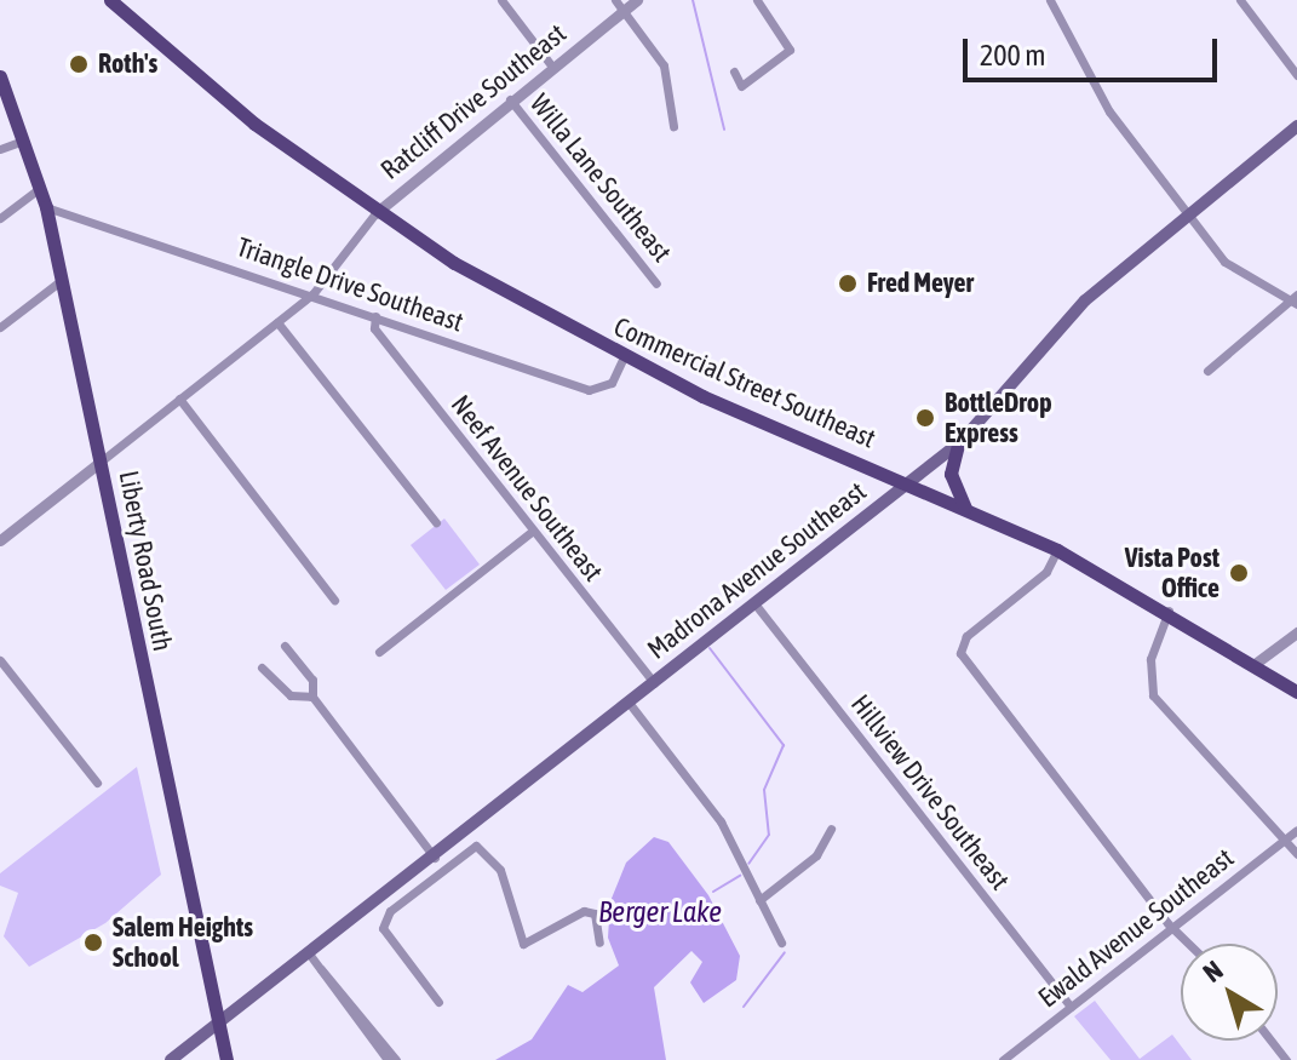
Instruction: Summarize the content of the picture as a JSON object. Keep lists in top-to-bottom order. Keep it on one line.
{"streets":{"main road":["Commercial Street Southeast","Liberty Road South","Madrona Avenue Southeast"],"street":["Ratcliff Drive Southeast","Willa Lane Southeast","Triangle Drive Southeast","Neef Avenue Southeast","Hillview Drive Southeast","Ewald Avenue Southeast"]},"crossings":[["Ratcliff Drive Southeast","Willa Lane Southeast"],["Ratcliff Drive Southeast","Triangle Drive Southeast"],["Ratcliff Drive Southeast","Commercial Street Southeast"],["Ratcliff Drive Southeast","Liberty Road South"],["Triangle Drive Southeast","Commercial Street Southeast"],["Triangle Drive Southeast","Neef Avenue Southeast"],["Triangle Drive Southeast","Liberty Road South"],["Commercial Street Southeast","Madrona Avenue Southeast"],["Neef Avenue Southeast","Madrona Avenue Southeast"],["Liberty Road South","Madrona Avenue Southeast"],["Madrona Avenue Southeast","Hillview Drive Southeast"],["Hillview Drive Southeast","Ewald Avenue Southeast"]],"water":["Berger Lake"],"places":["Roth's","Fred Meyer","BottleDrop Express","Vista Post Office","Salem Heights School"],"scale_bar":"200 m","north":"top left"}
